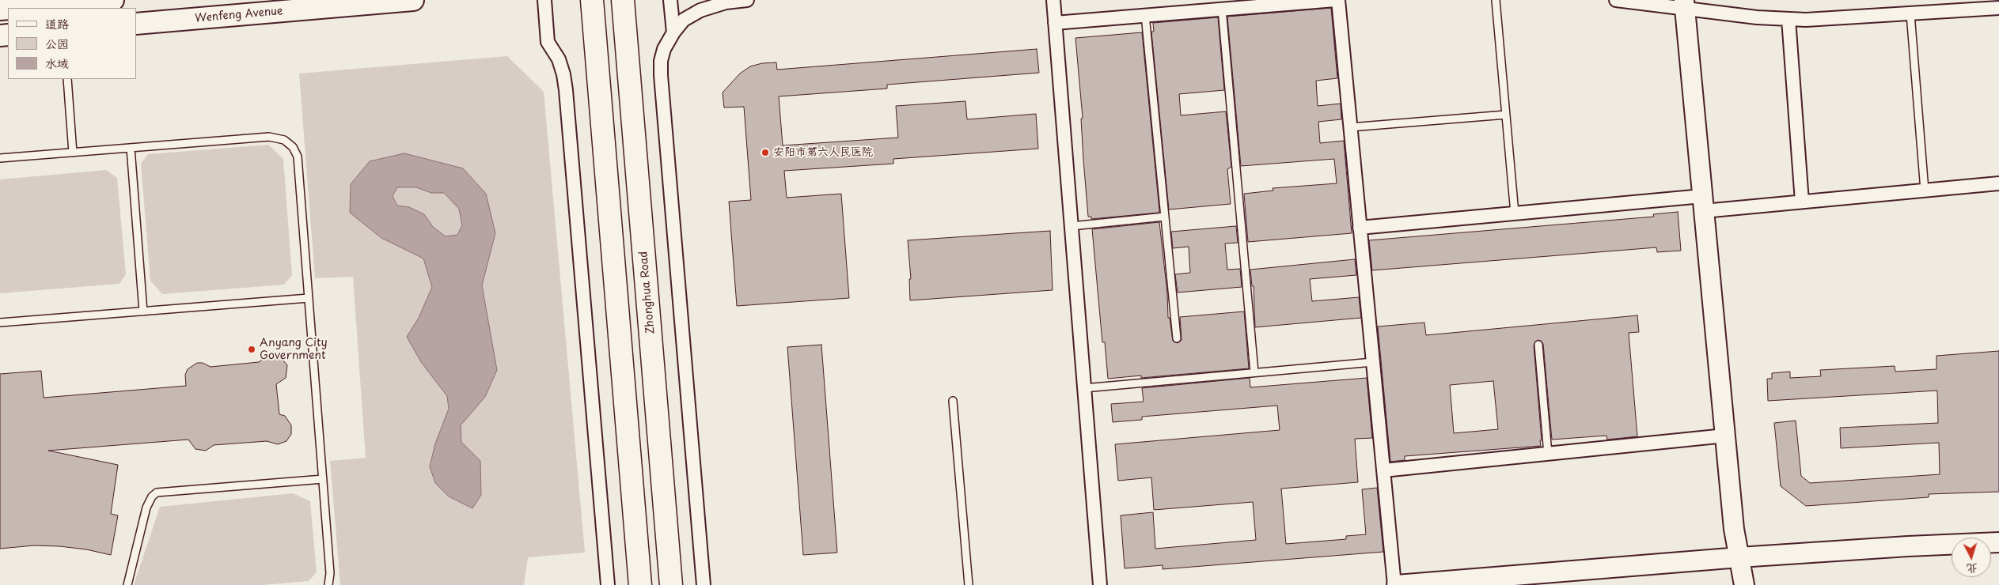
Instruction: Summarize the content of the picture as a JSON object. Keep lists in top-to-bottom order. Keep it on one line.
{"streets":{"highway":["Zhonghua Road"],"main road":["Wenfeng Avenue"]},"places":["安阳市第六人民医院","Anyang City Government"],"legend":["道路","公园","水域"],"north":"bottom"}
